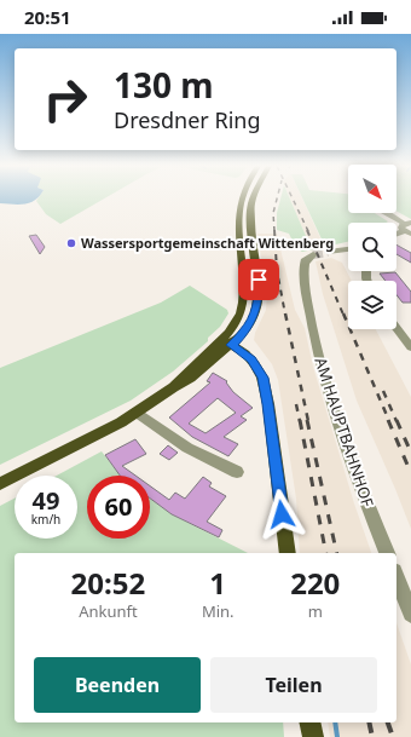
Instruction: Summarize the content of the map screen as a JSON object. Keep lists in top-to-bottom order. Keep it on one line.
{"streets":{"street":["AM HAUPTBAHNHOF"]},"places":["Wassersportgemeinschaft Wittenberg"],"north":"bottom right","page":{"status":"20:51","turn":["130 m","Dresdner Ring"],"speed":"49 km/h","limit":"60","eta":["20:52","Ankunft","1","Min.","220","m"],"buttons":["Beenden","Teilen"]}}
